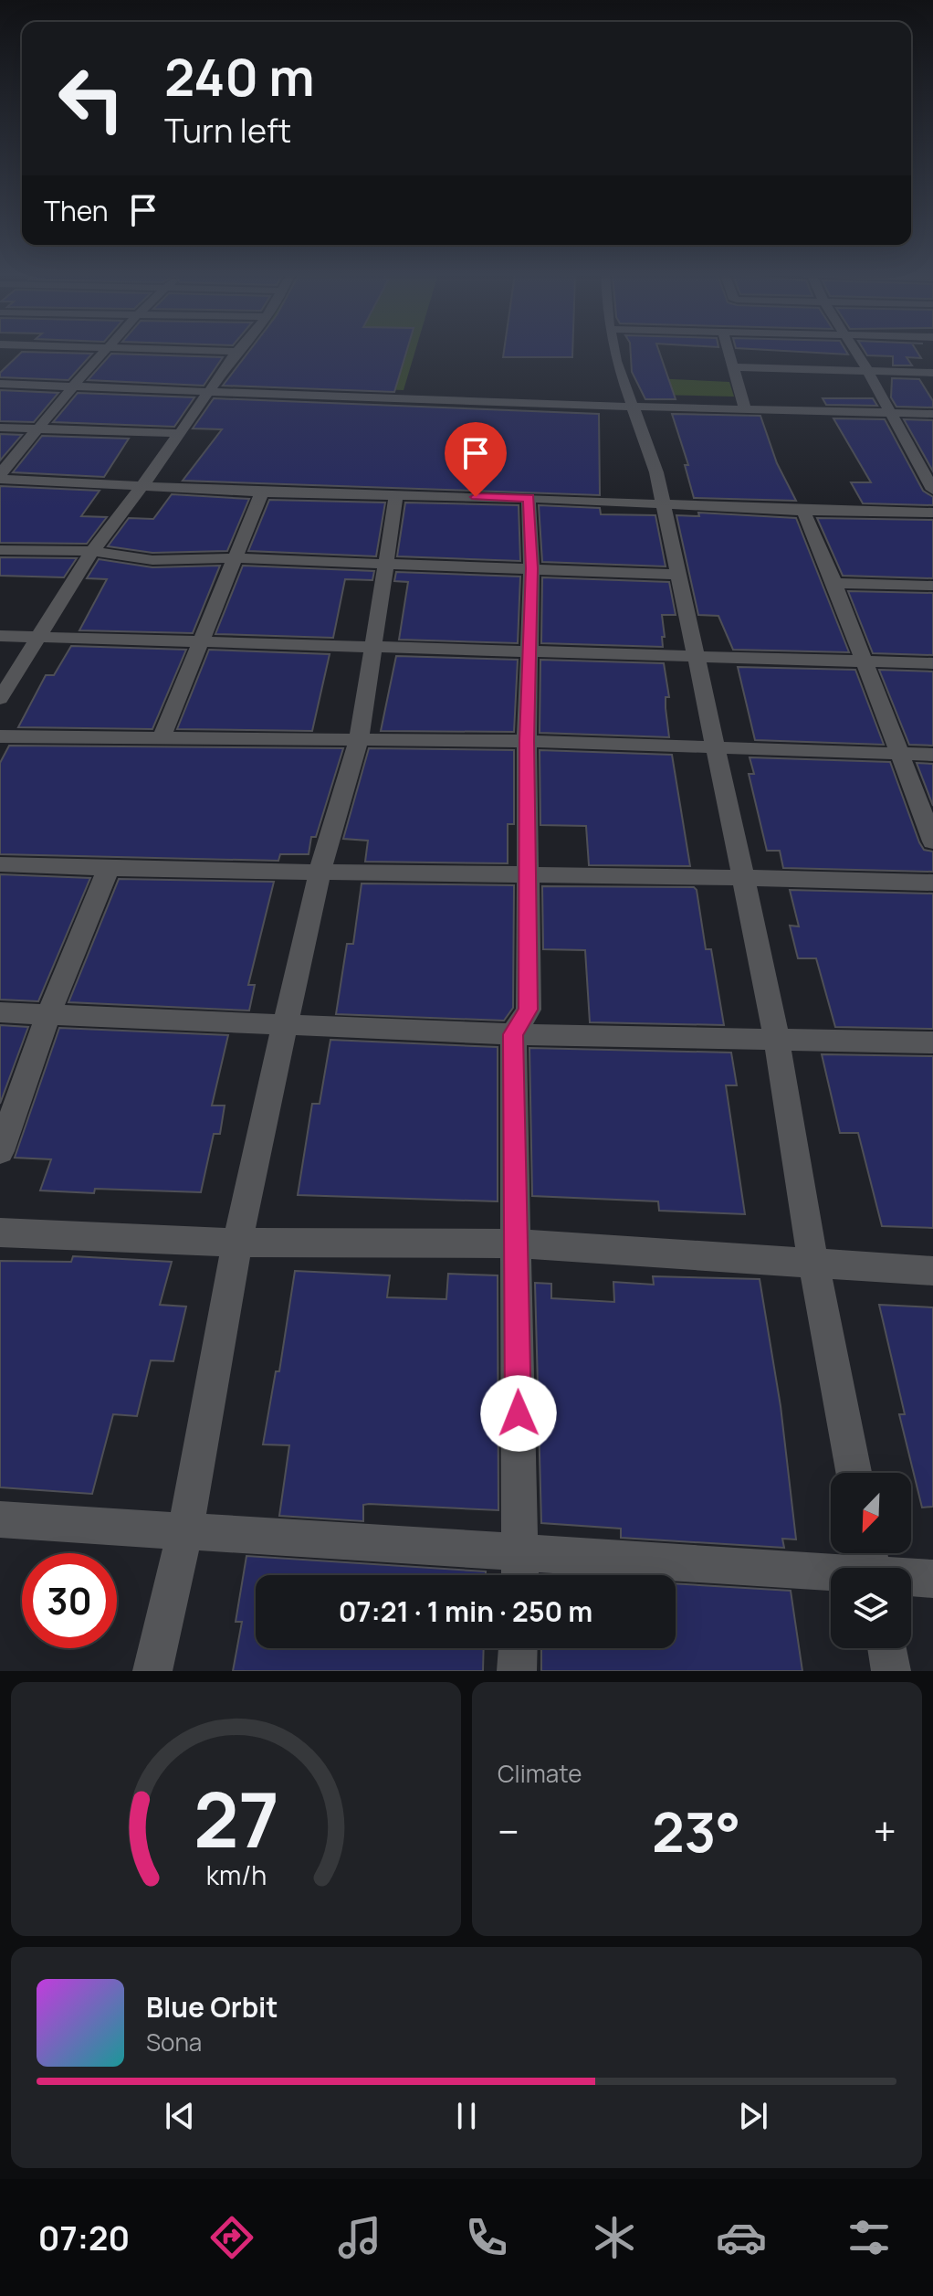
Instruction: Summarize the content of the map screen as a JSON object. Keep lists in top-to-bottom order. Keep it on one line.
{"north":"bottom left","page":{"turn":["240 m","Turn left"],"then":"Then","limit":"30","trip":"07:21 · 1 min · 250 m","tile":"Climate","heat":["−","23°","+"],"song":["Blue Orbit","Sona"],"tabs":"07:20","gauge":["27","km/h"]}}
